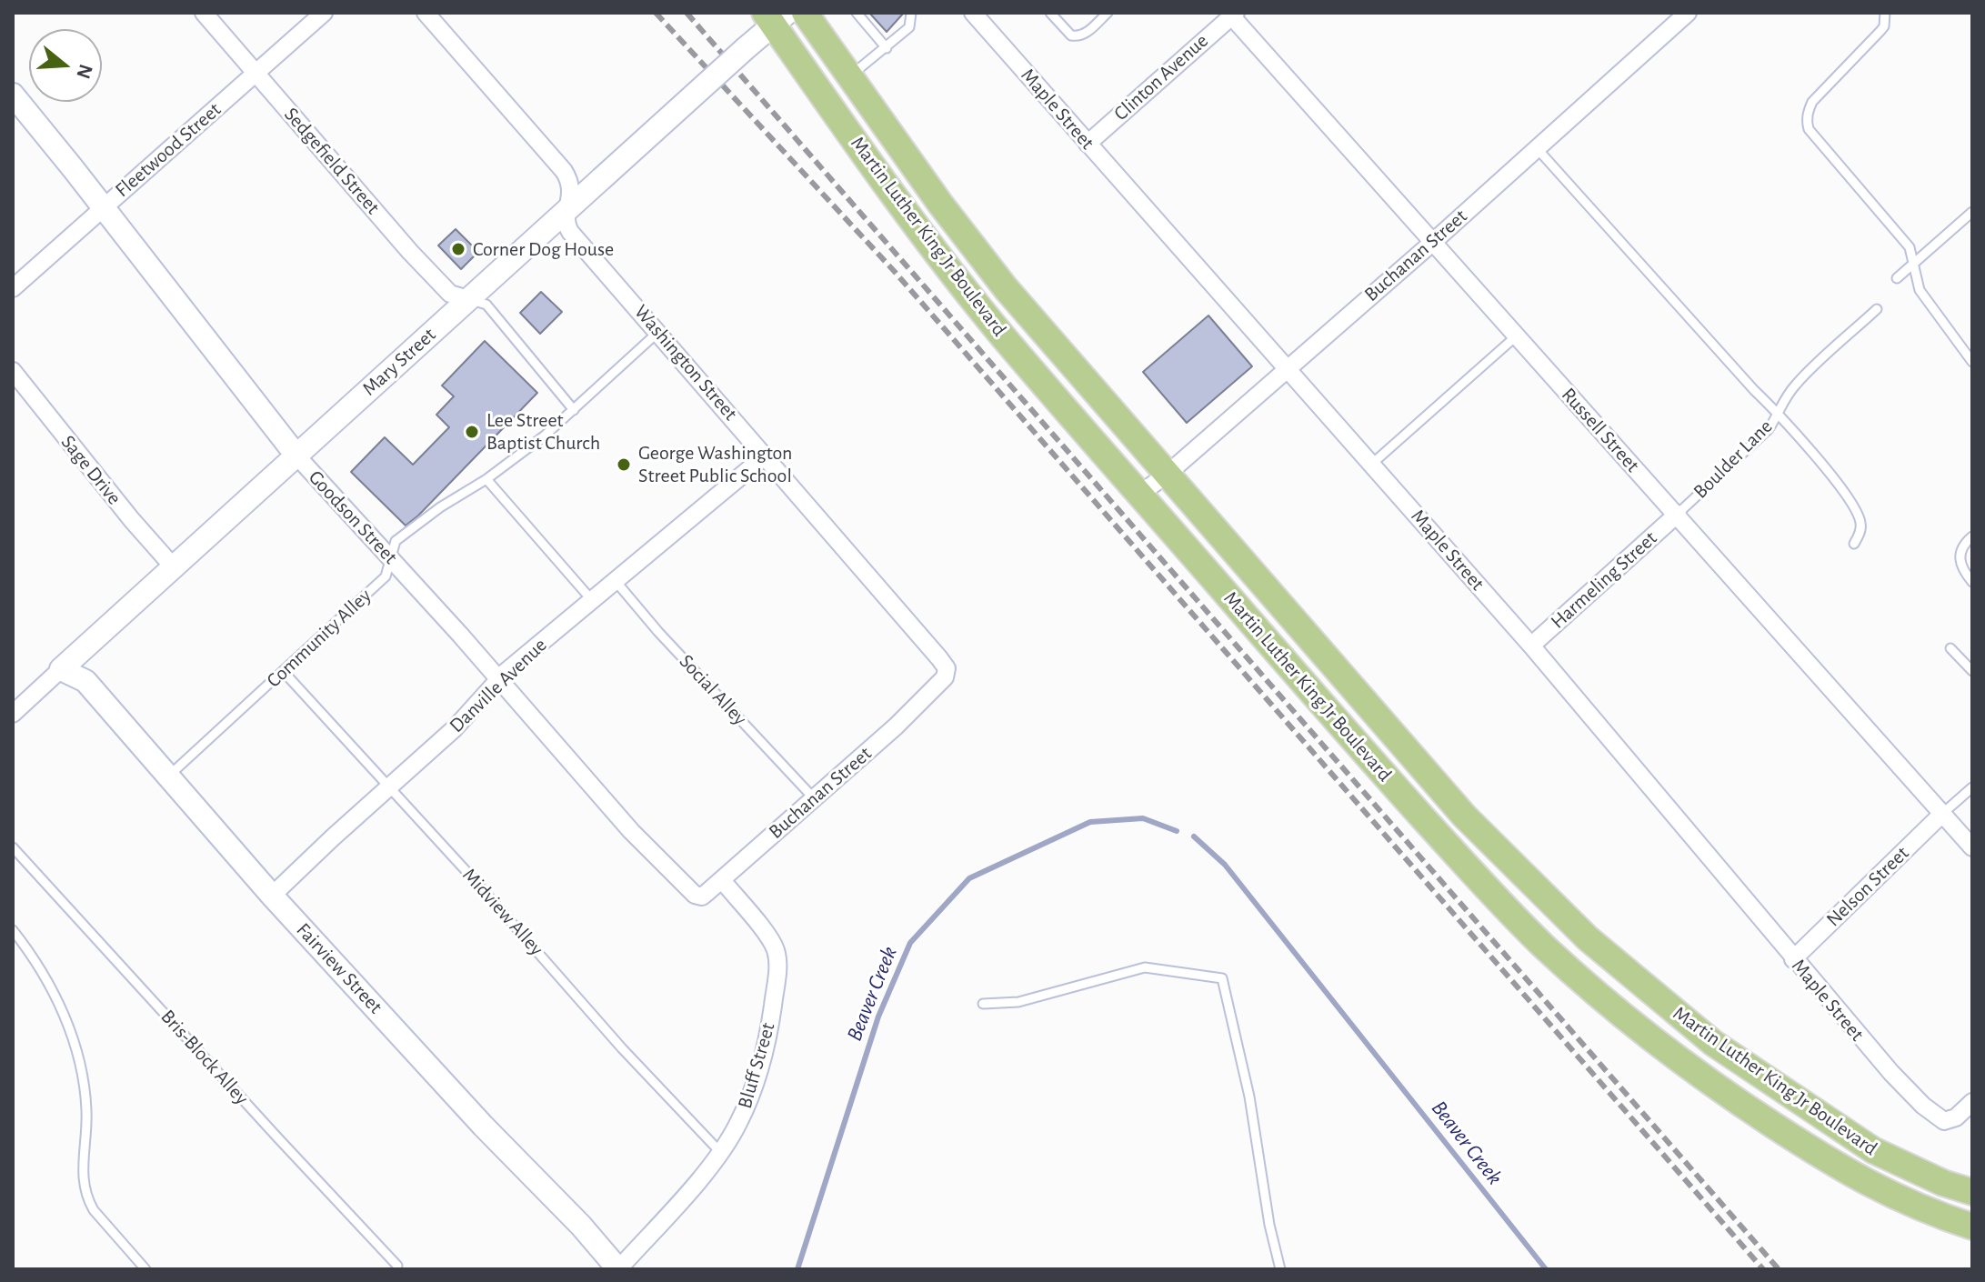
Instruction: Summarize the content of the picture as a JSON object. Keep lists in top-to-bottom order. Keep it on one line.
{"streets":{"main road":["Martin Luther King Jr Boulevard","Mary Street","Goodson Street","Fairview Street"],"street":["Clinton Avenue","Maple Street","Fleetwood Street","Sedgefield Street","Buchanan Street","Washington Street","Russell Street","Sage Drive","Harmeling Street","Danville Avenue","Nelson Street","Bluff Street"],"lane":["Boulder Lane","Community Alley","Social Alley","Midview Alley","Bris-Block Alley"]},"crossings":[["Clinton Avenue","Maple Street"],["Clinton Avenue","Russell Street"],["Maple Street","Buchanan Street"],["Maple Street","Harmeling Street"],["Maple Street","Nelson Street"],["Fleetwood Street","Sedgefield Street"],["Fleetwood Street","Goodson Street"],["Sedgefield Street","Mary Street"],["Martin Luther King Jr Boulevard","Buchanan Street"],["Martin Luther King Jr Boulevard","Mary Street"],["Buchanan Street","Washington Street"],["Buchanan Street","Russell Street"],["Buchanan Street","Goodson Street"],["Buchanan Street","Social Alley"],["Buchanan Street","Bluff Street"],["Mary Street","Washington Street"],["Mary Street","Sage Drive"],["Mary Street","Goodson Street"],["Mary Street","Fairview Street"],["Washington Street","Community Alley"],["Washington Street","Danville Avenue"],["Russell Street","Boulder Lane"],["Russell Street","Harmeling Street"],["Russell Street","Nelson Street"],["Boulder Lane","Harmeling Street"],["Goodson Street","Community Alley"],["Goodson Street","Danville Avenue"],["Goodson Street","Bluff Street"],["Community Alley","Midview Alley"],["Community Alley","Fairview Street"],["Danville Avenue","Social Alley"],["Danville Avenue","Midview Alley"],["Danville Avenue","Fairview Street"],["Midview Alley","Bluff Street"],["Fairview Street","Bluff Street"]],"water":["Beaver Creek"],"places":["Corner Dog House","Lee Street Baptist Church","George Washington Street Public School"],"north":"right"}
